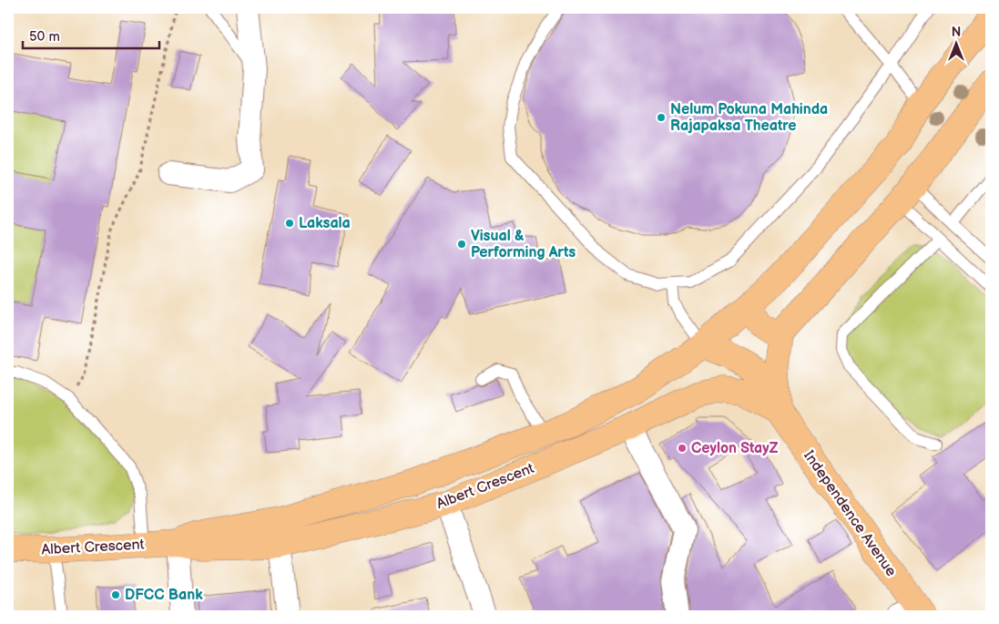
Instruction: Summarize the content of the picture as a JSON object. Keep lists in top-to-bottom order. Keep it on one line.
{"streets":{"main road":["Albert Crescent","Independence Avenue"]},"crossings":[["Albert Crescent","Independence Avenue"]],"places":["Nelum Pokuna Mahinda Rajapaksa Theatre","Laksala","Visual & Performing Arts","Ceylon StayZ","DFCC Bank"],"scale_bar":"50 m","north":"top"}
